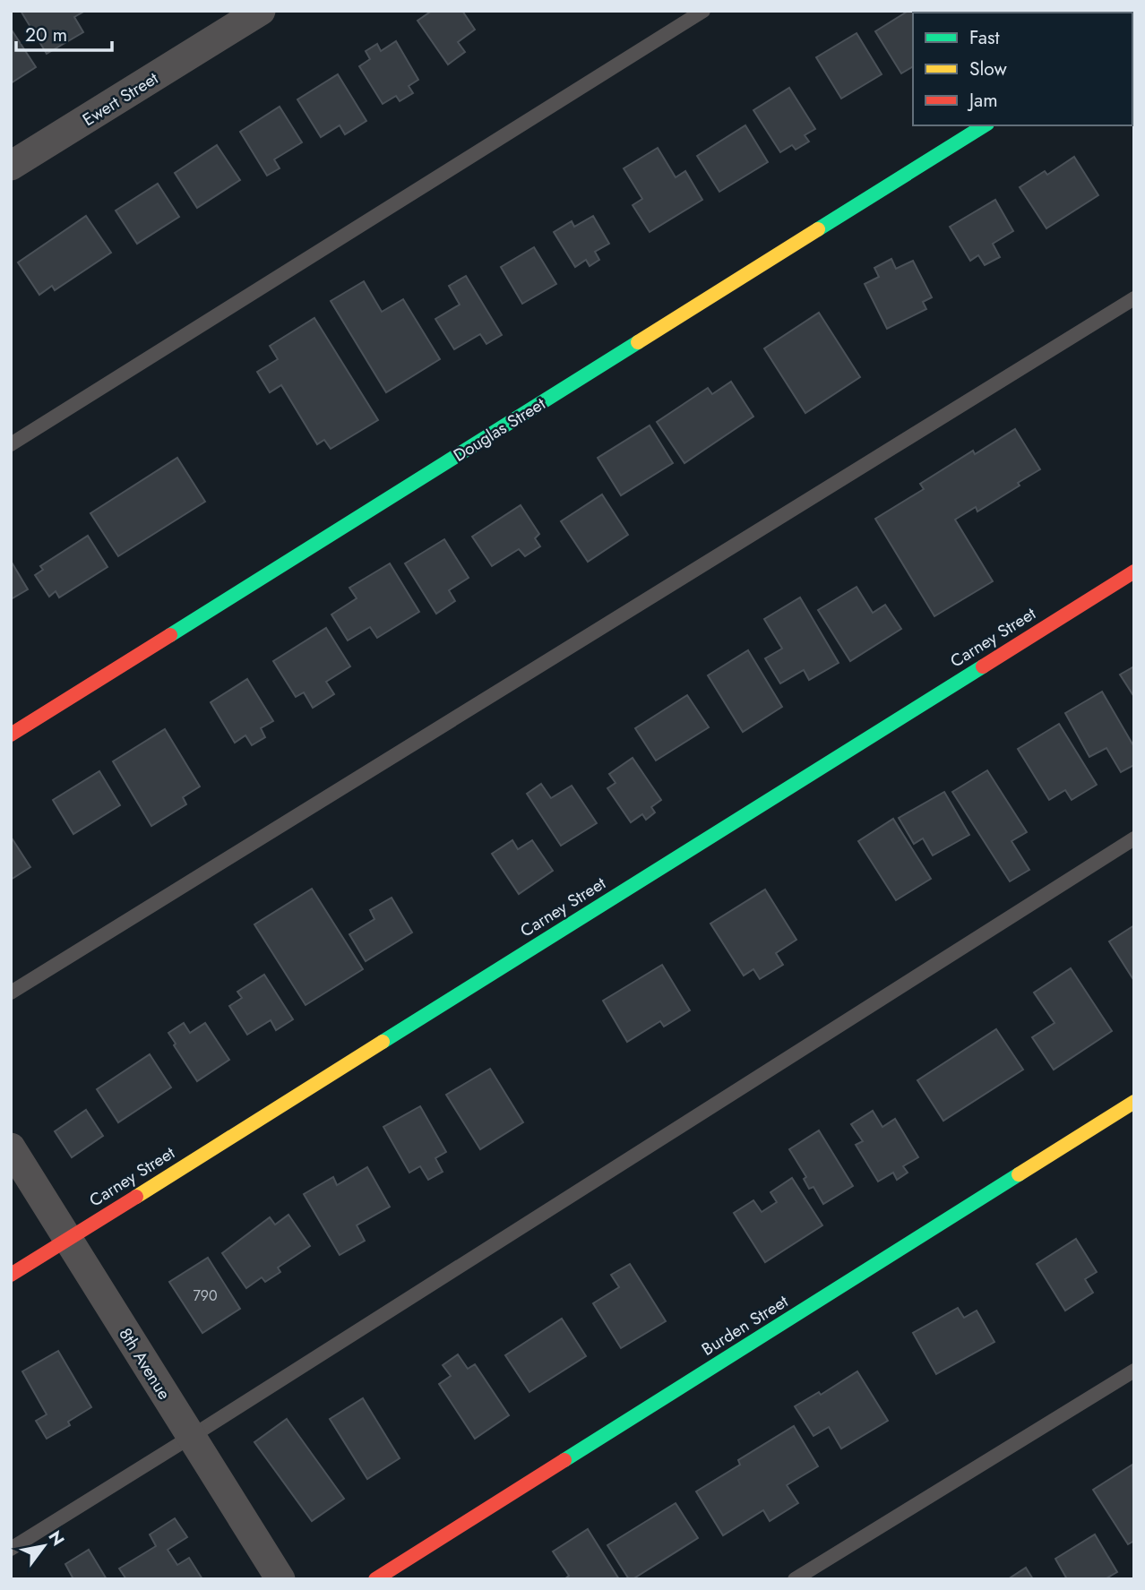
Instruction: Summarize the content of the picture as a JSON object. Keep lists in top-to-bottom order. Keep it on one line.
{"streets":{"street":["Ewert Street","Douglas Street","Carney Street","Burden Street","8th Avenue"]},"crossings":[["Carney Street","8th Avenue"]],"house_numbers":["790"],"legend":["Fast","Slow","Jam"],"scale_bar":"20 m","north":"top right"}
